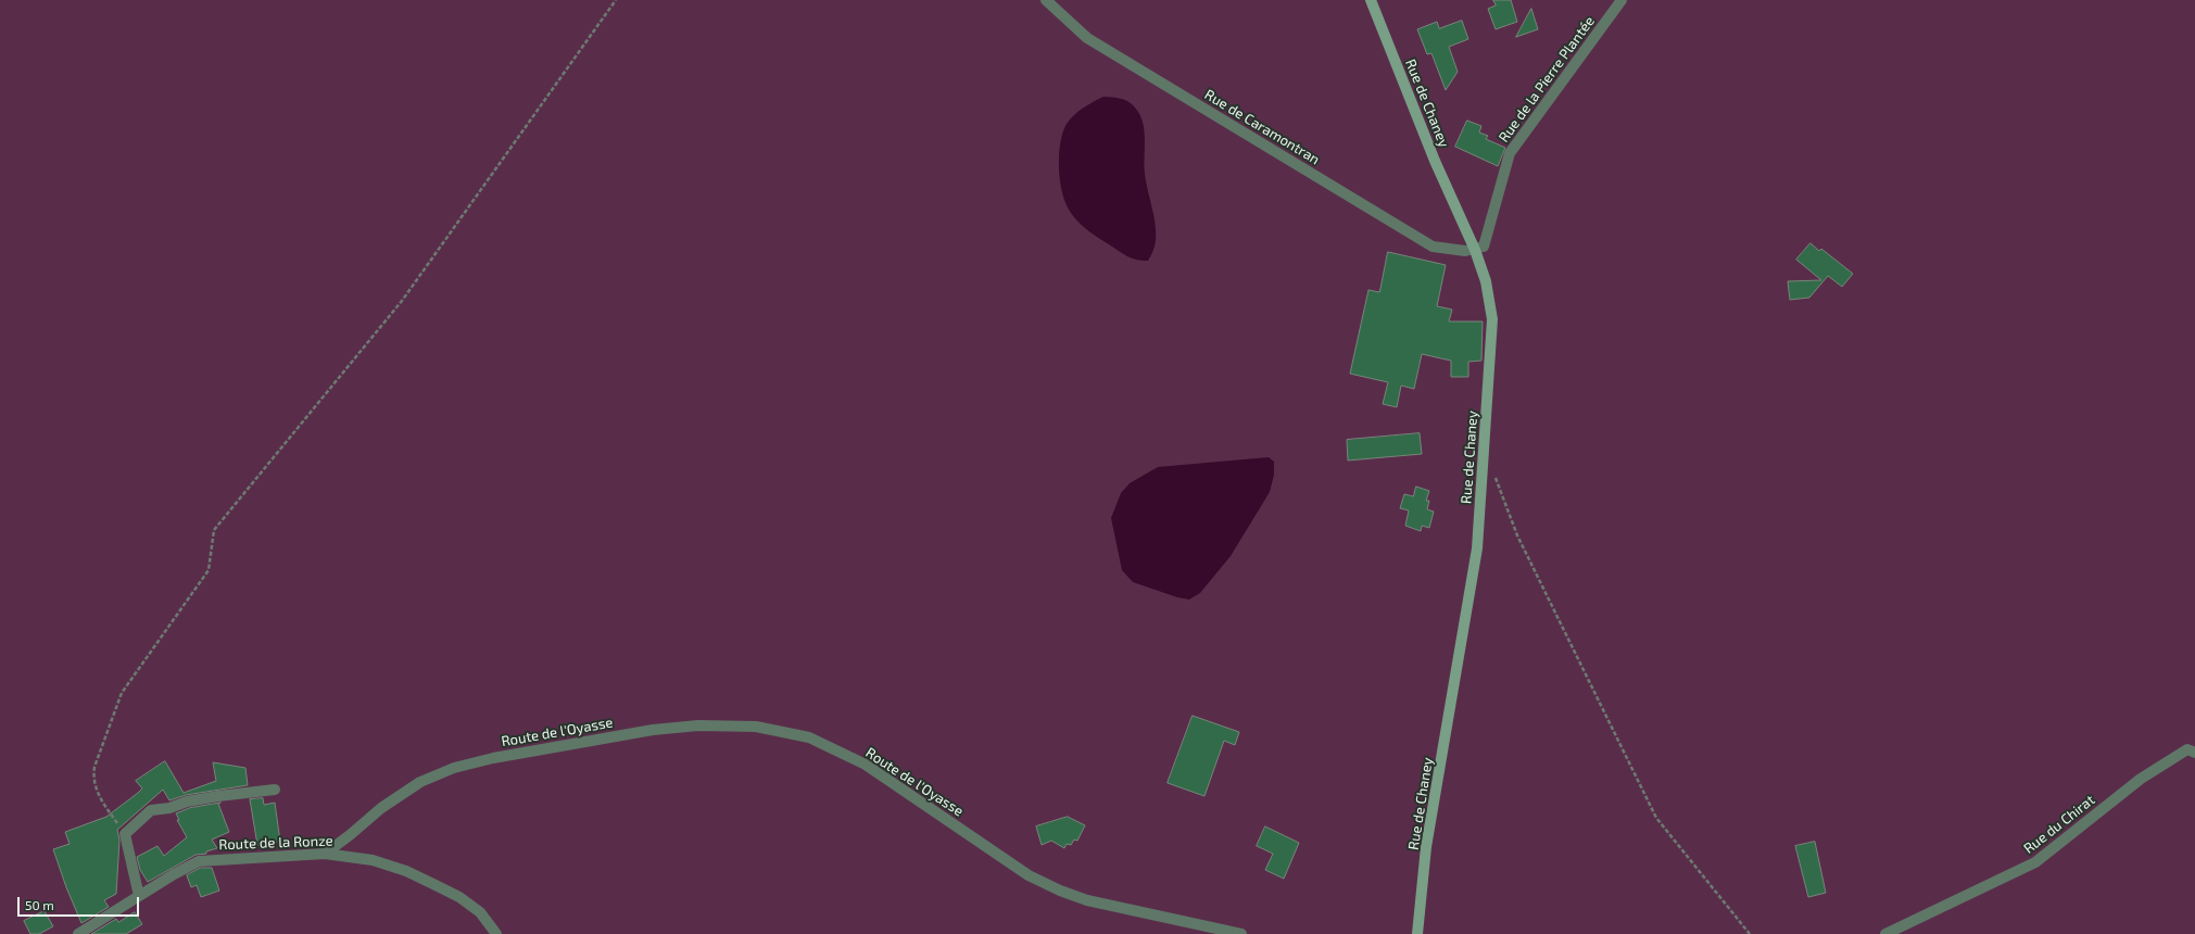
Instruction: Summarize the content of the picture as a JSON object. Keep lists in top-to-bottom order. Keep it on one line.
{"streets":{"street":["Rue de la Pierre Plantée","Rue de Chaney","Rue de Caramontran","Route de l'Oyasse","Rue du Chirat","Route de la Ronze"]},"crossings":[["Rue de la Pierre Plantée","Rue de Chaney"],["Rue de la Pierre Plantée","Rue de Caramontran"],["Rue de Chaney","Rue de Caramontran"],["Route de l'Oyasse","Route de la Ronze"]],"scale_bar":"50 m"}
